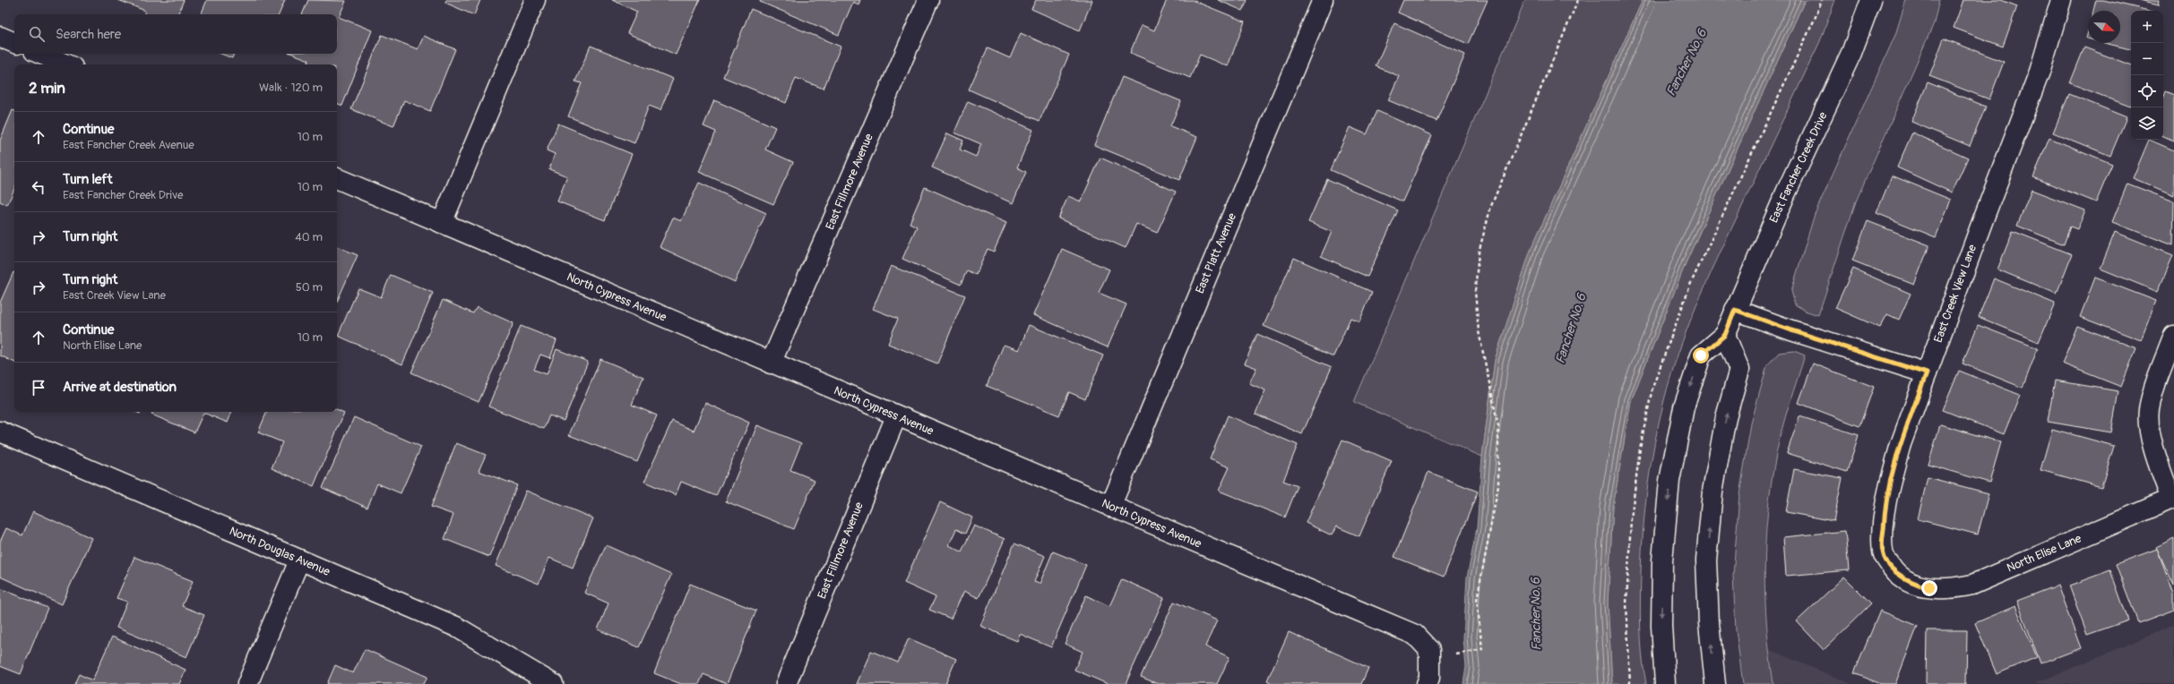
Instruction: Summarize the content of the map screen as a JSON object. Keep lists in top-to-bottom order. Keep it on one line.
{"streets":{"street":["East Fancher Creek Drive","East Fillmore Avenue","East Platt Avenue","East Creek View Lane","North Cypress Avenue","North Douglas Avenue","North Elise Lane"]},"crossings":[["East Fillmore Avenue","North Cypress Avenue"],["East Platt Avenue","North Cypress Avenue"],["East Creek View Lane","North Elise Lane"]],"water":["Fancher No. 6"],"north":"bottom right","page":{"map_buttons":["+","−"],"search":"Search here","heading":["2 min","Walk · 120 m"],"list":[["Continue","East Fancher Creek Avenue","10 m"],["Turn left","East Fancher Creek Drive","10 m"],["Turn right","40 m"],["Turn right","East Creek View Lane","50 m"],["Continue","North Elise Lane","10 m"],"Arrive at destination"]}}
